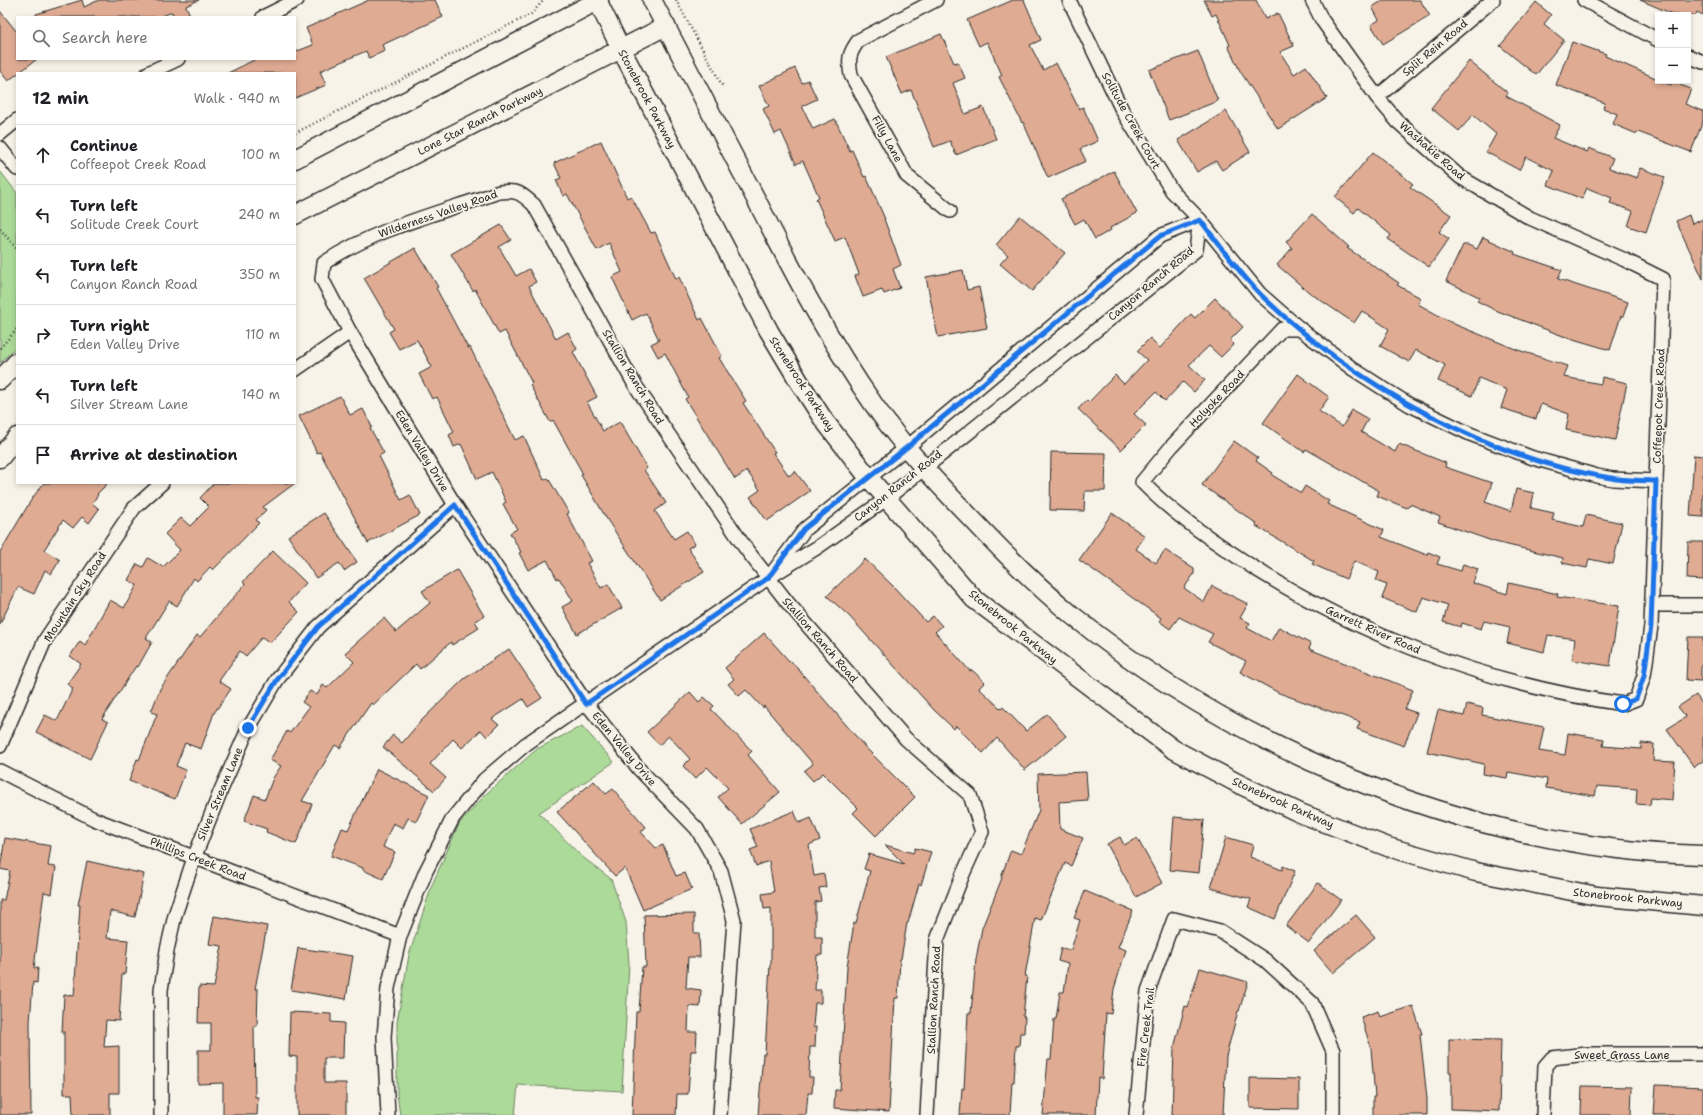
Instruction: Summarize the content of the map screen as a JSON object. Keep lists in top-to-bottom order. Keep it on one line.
{"streets":{"main road":["Stonebrook Parkway","Lone Star Ranch Parkway"],"street":["Split Rein Road","Solitude Creek Court","Filly Lane","Washakie Road","Wilderness Valley Road","Canyon Ranch Road","Stallion Ranch Road","Holyoke Road","Coffeepot Creek Road","Eden Valley Drive","Mountain Sky Road","Garrett River Road","Silver Stream Lane","Phillips Creek Road","Fire Creek Trail","Sweet Grass Lane"]},"crossings":[["Split Rein Road","Washakie Road"],["Stonebrook Parkway","Lone Star Ranch Parkway"],["Stonebrook Parkway","Canyon Ranch Road"],["Solitude Creek Court","Canyon Ranch Road"],["Solitude Creek Court","Holyoke Road"],["Solitude Creek Court","Coffeepot Creek Road"],["Washakie Road","Coffeepot Creek Road"],["Wilderness Valley Road","Stallion Ranch Road"],["Wilderness Valley Road","Eden Valley Drive"],["Canyon Ranch Road","Stallion Ranch Road"],["Canyon Ranch Road","Eden Valley Drive"],["Canyon Ranch Road","Phillips Creek Road"],["Holyoke Road","Garrett River Road"],["Coffeepot Creek Road","Garrett River Road"],["Eden Valley Drive","Silver Stream Lane"],["Silver Stream Lane","Phillips Creek Road"]],"page":{"map_buttons":["+","−"],"search":"Search here","heading":["12 min","Walk · 940 m"],"list":[["Continue","Coffeepot Creek Road","100 m"],["Turn left","Solitude Creek Court","240 m"],["Turn left","Canyon Ranch Road","350 m"],["Turn right","Eden Valley Drive","110 m"],["Turn left","Silver Stream Lane","140 m"],"Arrive at destination"]}}
